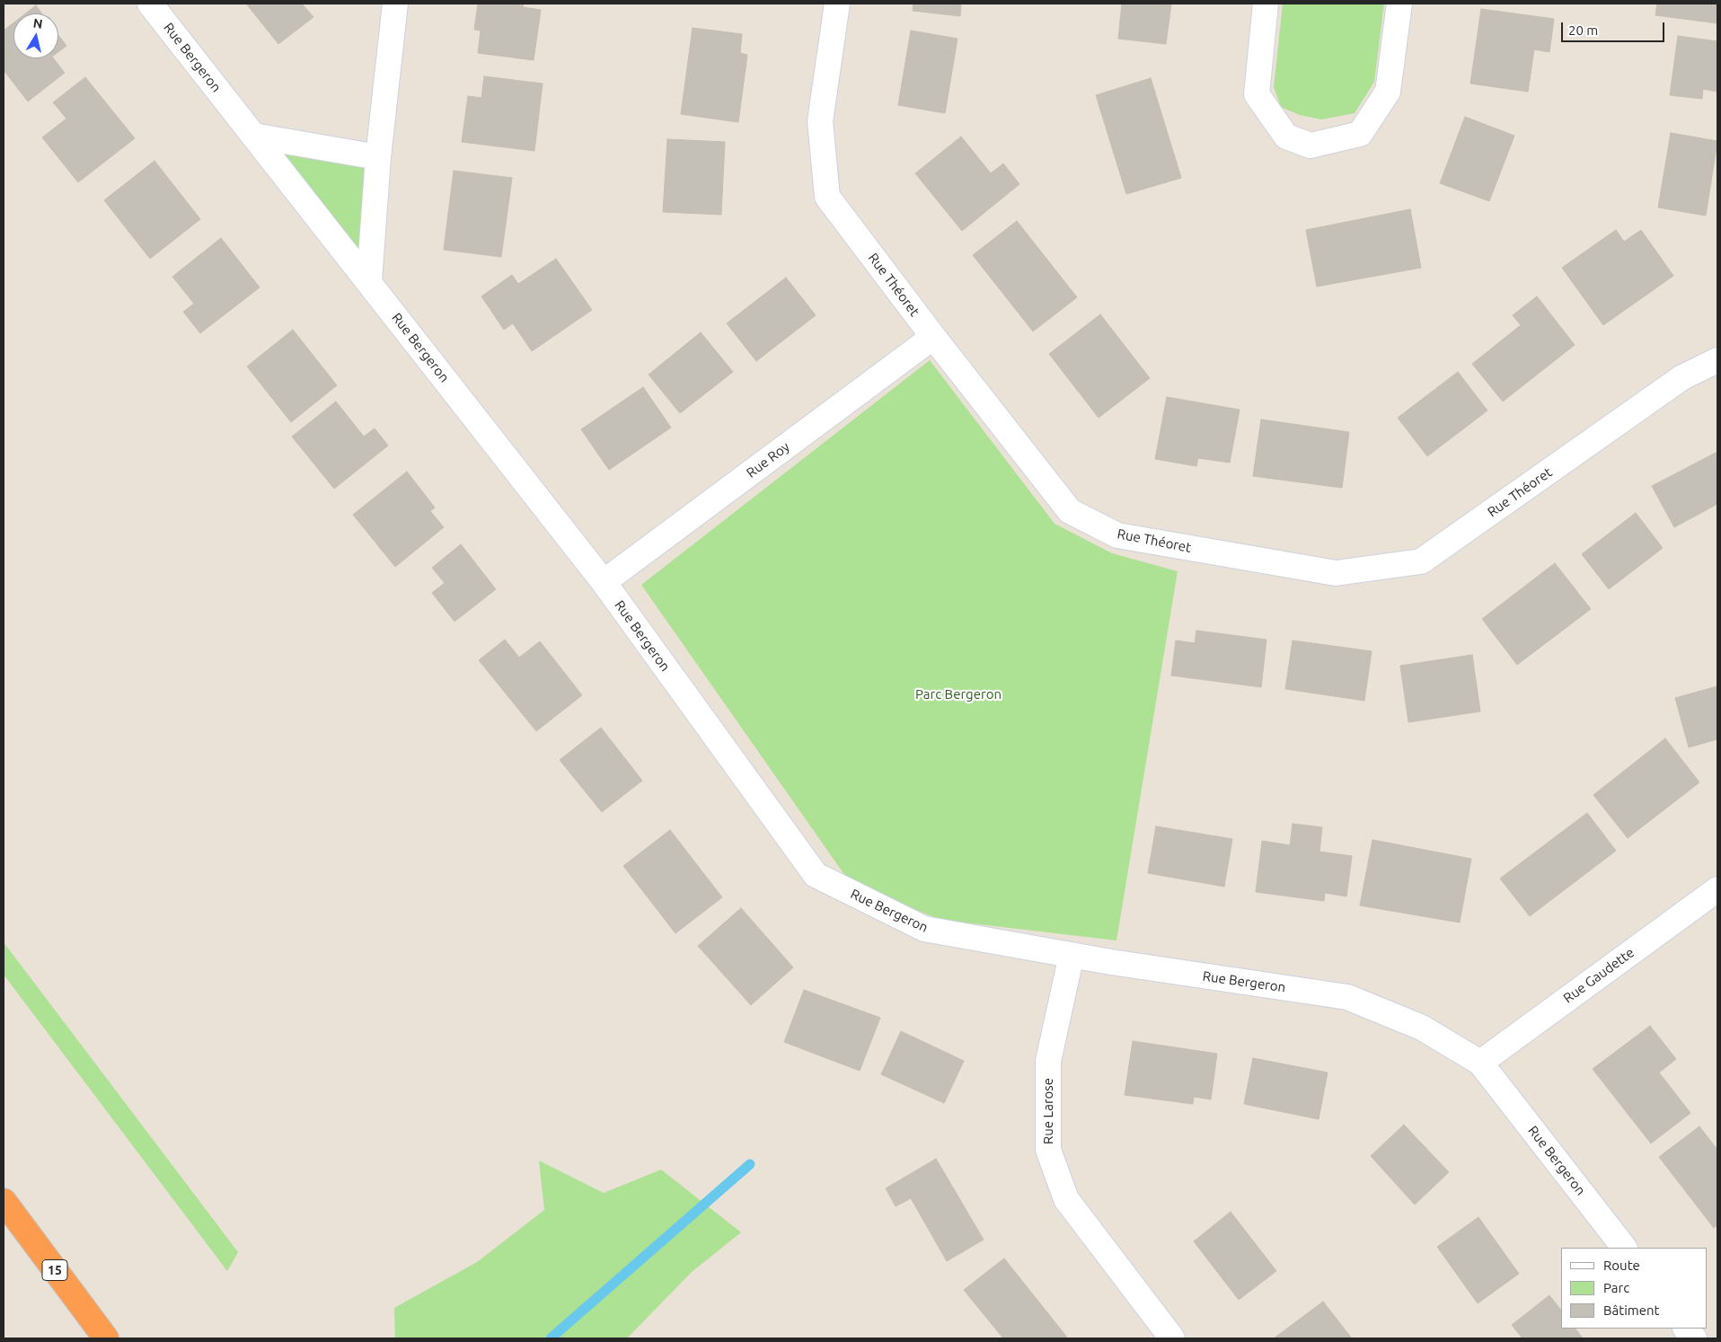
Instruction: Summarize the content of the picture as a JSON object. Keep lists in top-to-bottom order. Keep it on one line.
{"streets":{"highway":["15"],"street":["Rue Bergeron","Rue Théoret","Rue Roy","Rue Gaudette","Rue Larose"]},"crossings":[["Rue Bergeron","Rue Roy"],["Rue Bergeron","Rue Gaudette"],["Rue Bergeron","Rue Larose"],["Rue Théoret","Rue Roy"]],"parks":["Parc Bergeron"],"legend":["Route","Parc","Bâtiment"],"scale_bar":"20 m","north":"top"}
